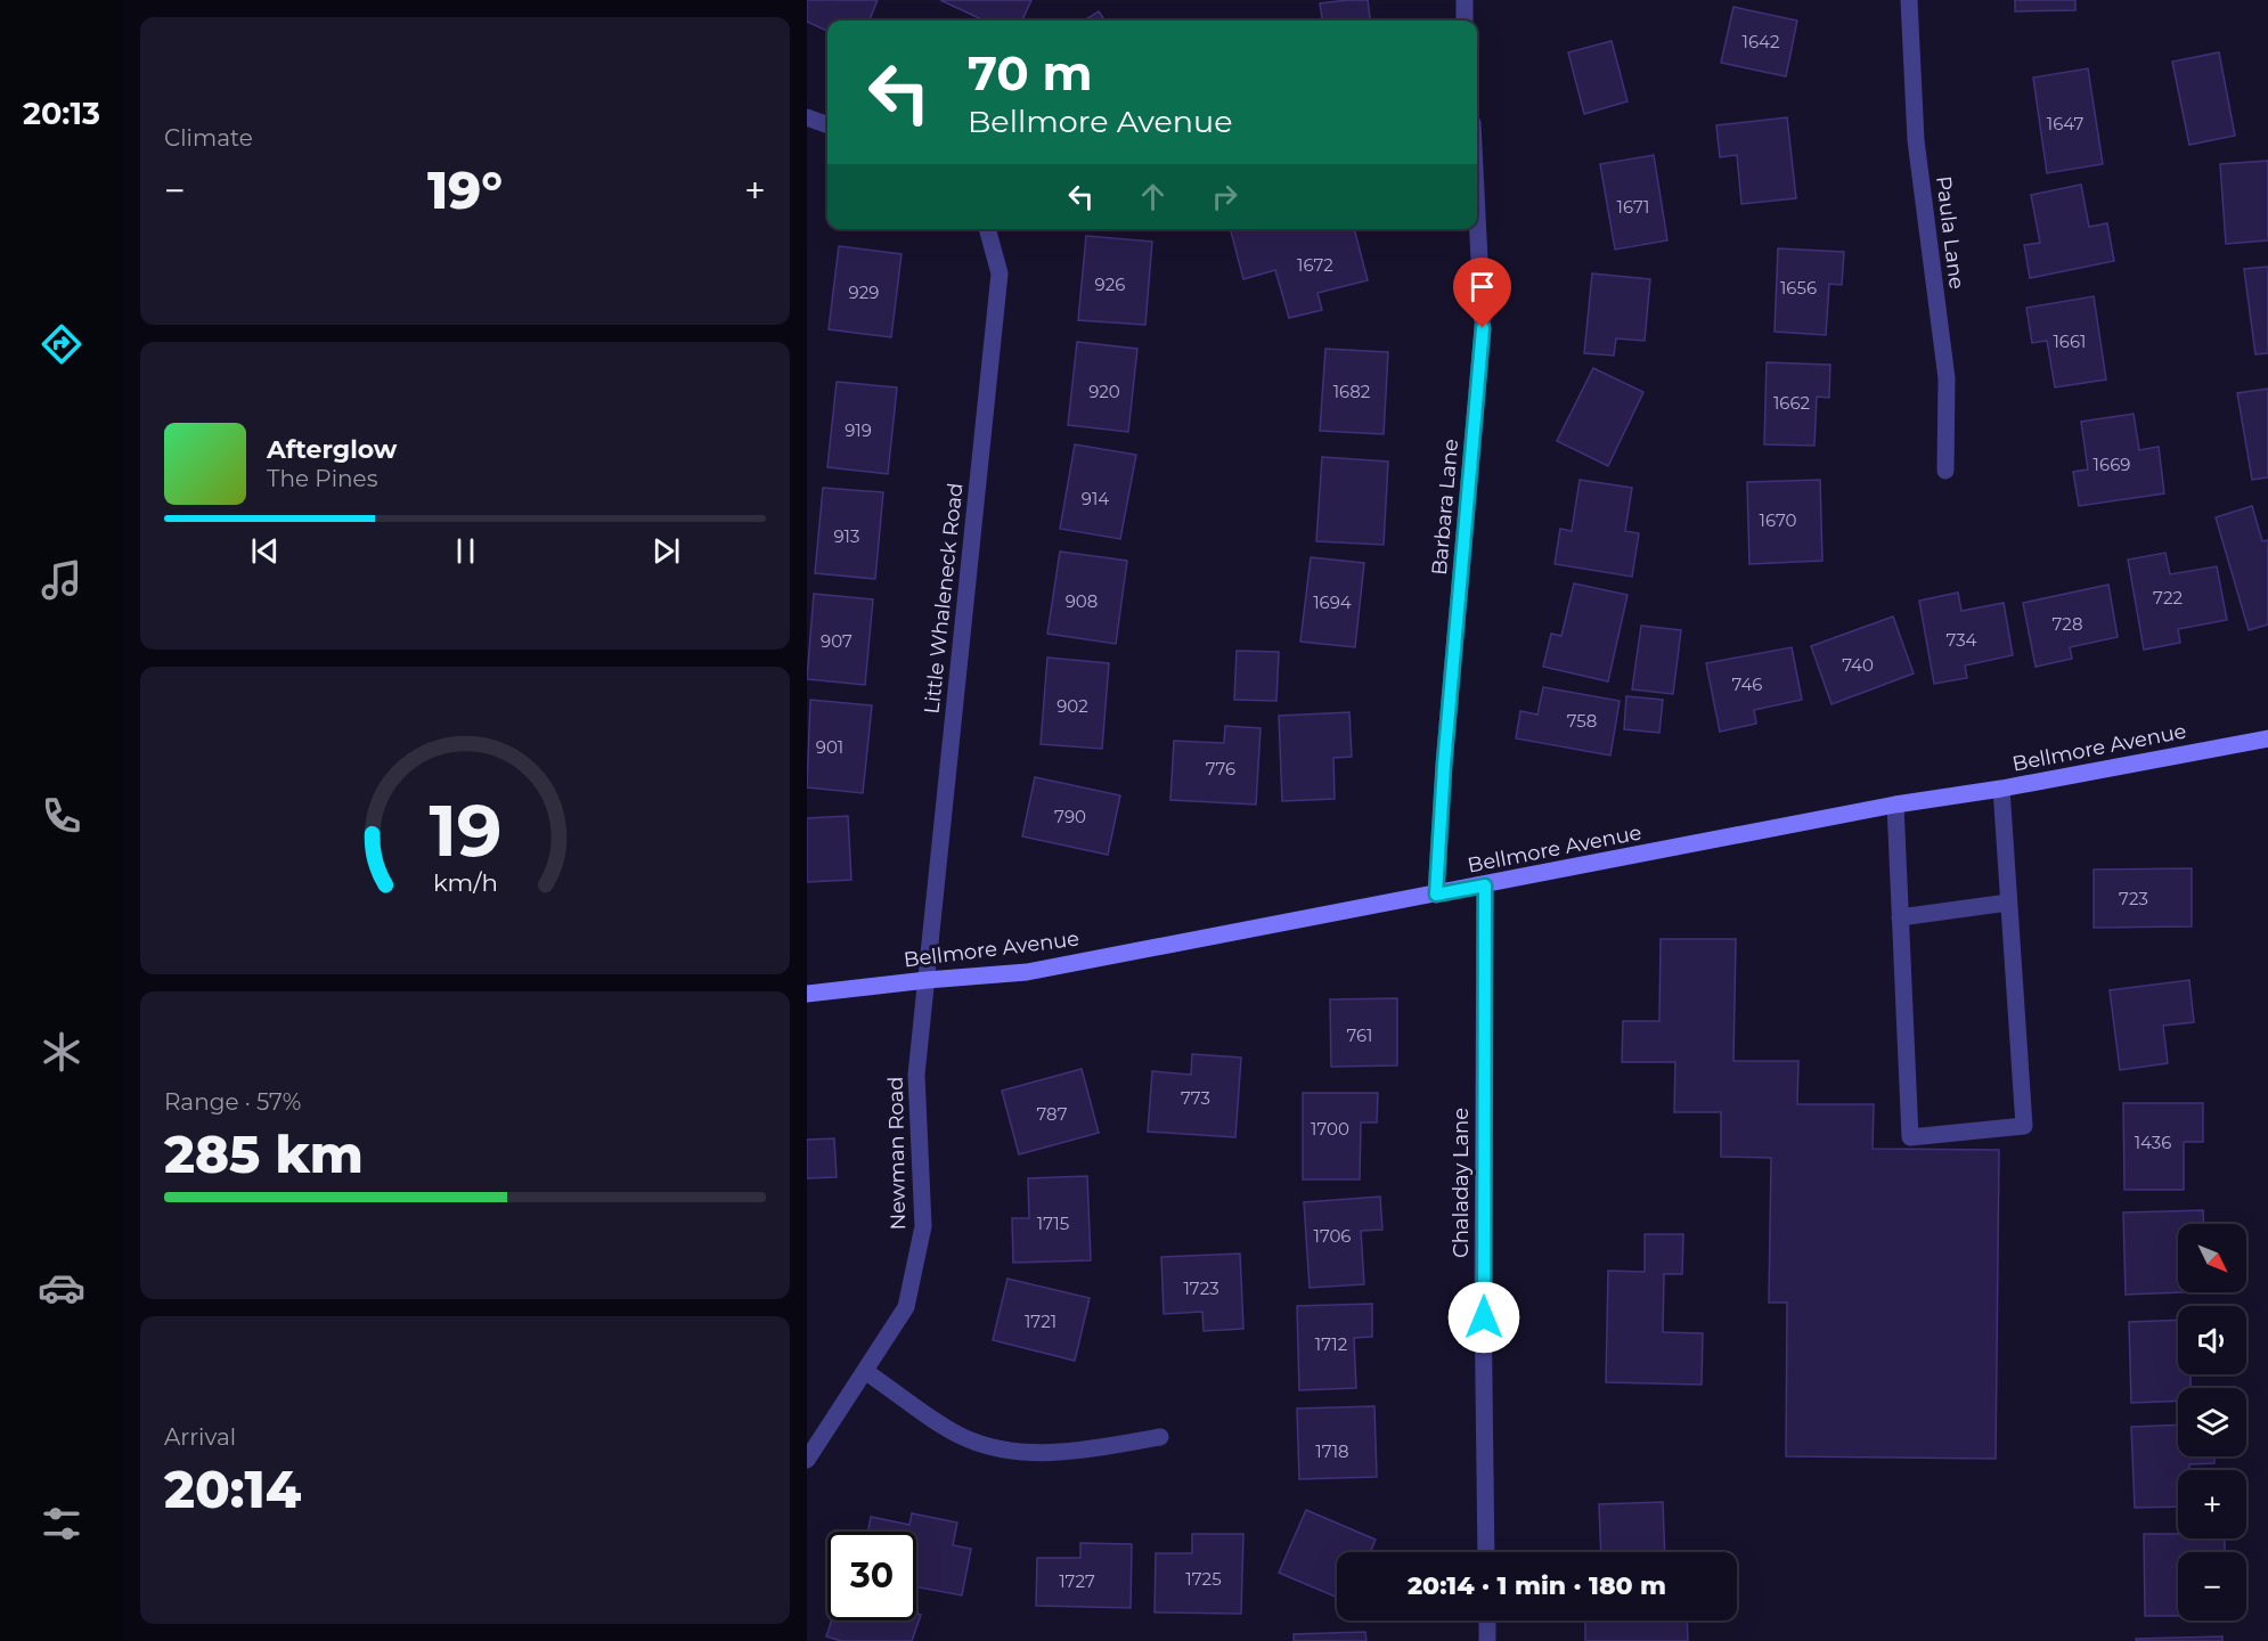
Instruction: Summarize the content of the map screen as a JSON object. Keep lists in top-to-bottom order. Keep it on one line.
{"streets":{"main road":["Bellmore Avenue"],"street":["Paula Lane","Barbara Lane","Little Whaleneck Road","Newman Road","Chaladay Lane"]},"crossings":[["Barbara Lane","Bellmore Avenue"],["Little Whaleneck Road","Bellmore Avenue"],["Little Whaleneck Road","Newman Road"],["Bellmore Avenue","Newman Road"],["Bellmore Avenue","Chaladay Lane"]],"house_numbers":["1642","1647","1671","1672","926","1656","929","1661","920","1682","1662","919","1669","914","1670","913","722","908","1694","728","734","907","740","746","902","758","901","776","790","723","761","773","787","1700","1436","1715","1706","1723","1721","1712","1718","1725","1727"],"north":"bottom right","page":{"tabs":"20:13","tile":["Climate",["Range · 57%","285 km"],["Arrival","20:14"]],"turn":["70 m","Bellmore Avenue"],"heat":["−","19°","+"],"song":["Afterglow","The Pines"],"map_buttons":["+","−"],"limit":"30","trip":"20:14 · 1 min · 180 m","gauge":["19","km/h"]}}
